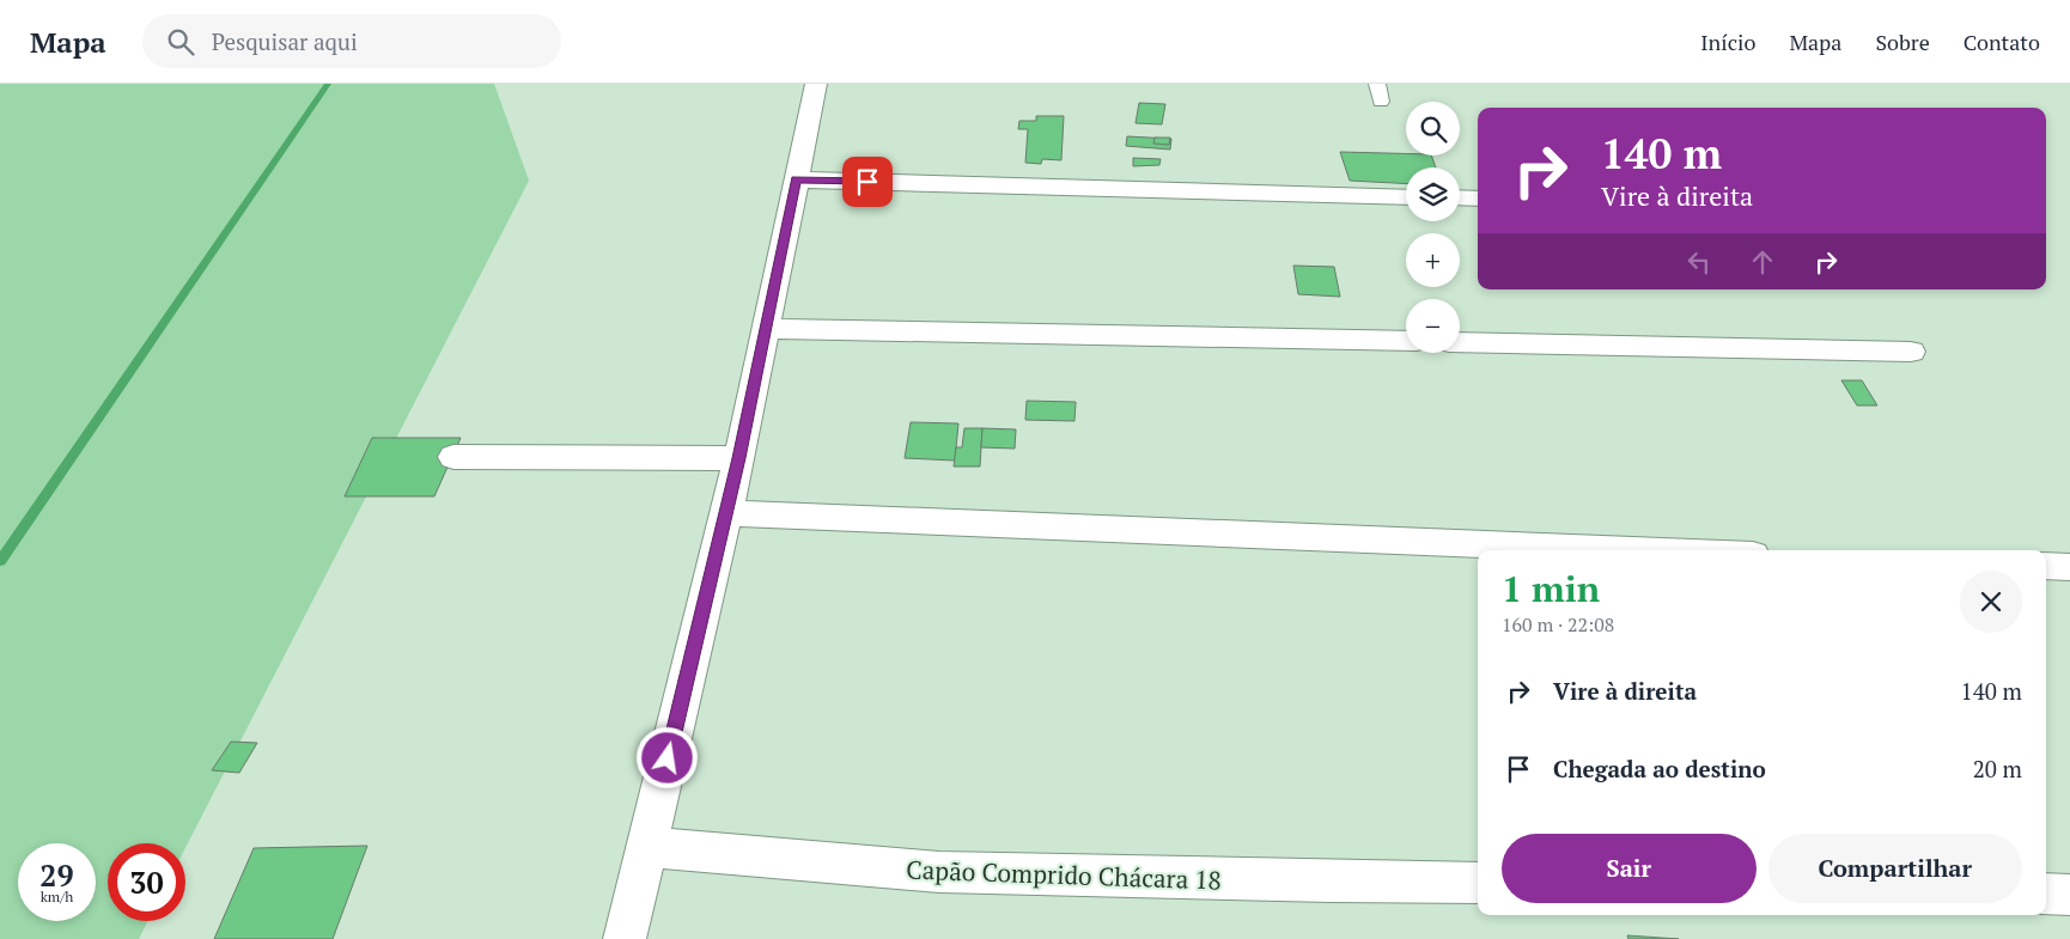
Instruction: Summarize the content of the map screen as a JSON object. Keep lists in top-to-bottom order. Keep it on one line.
{"streets":{"street":["Capão Comprido Chácara 18"]},"page":{"header":"Mapa","search":"Pesquisar aqui","nav":["Início","Mapa","Sobre","Contato"],"map_buttons":["+","−"],"turn":["140 m","Vire à direita"],"heading":["1 min","160 m · 22:08"],"list":[{"name":"Vire à direita","value":"140 m"},{"name":"Chegada ao destino","value":"20 m"}],"buttons":["Sair","Compartilhar"],"speed":"29 km/h","limit":"30"}}
